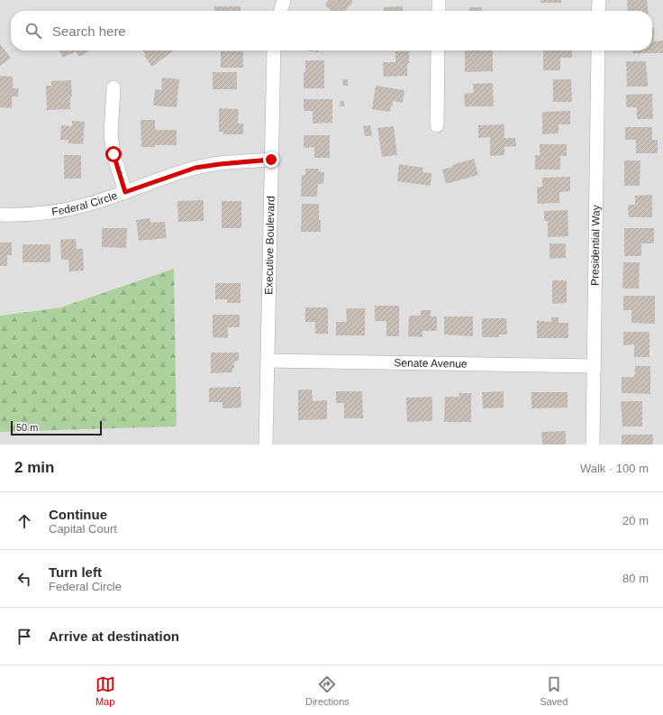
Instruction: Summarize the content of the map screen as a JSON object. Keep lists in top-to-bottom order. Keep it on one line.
{"streets":{"street":["Federal Circle","Executive Boulevard","Presidential Way","Senate Avenue"]},"crossings":[["Federal Circle","Executive Boulevard"],["Executive Boulevard","Senate Avenue"],["Presidential Way","Senate Avenue"]],"scale_bar":"50 m","page":{"search":"Search here","scale":"50 m","heading":["2 min","Walk · 100 m"],"list":[["Continue","Capital Court","20 m"],["Turn left","Federal Circle","80 m"],"Arrive at destination"],"nav":["Map","Directions","Saved"]}}
